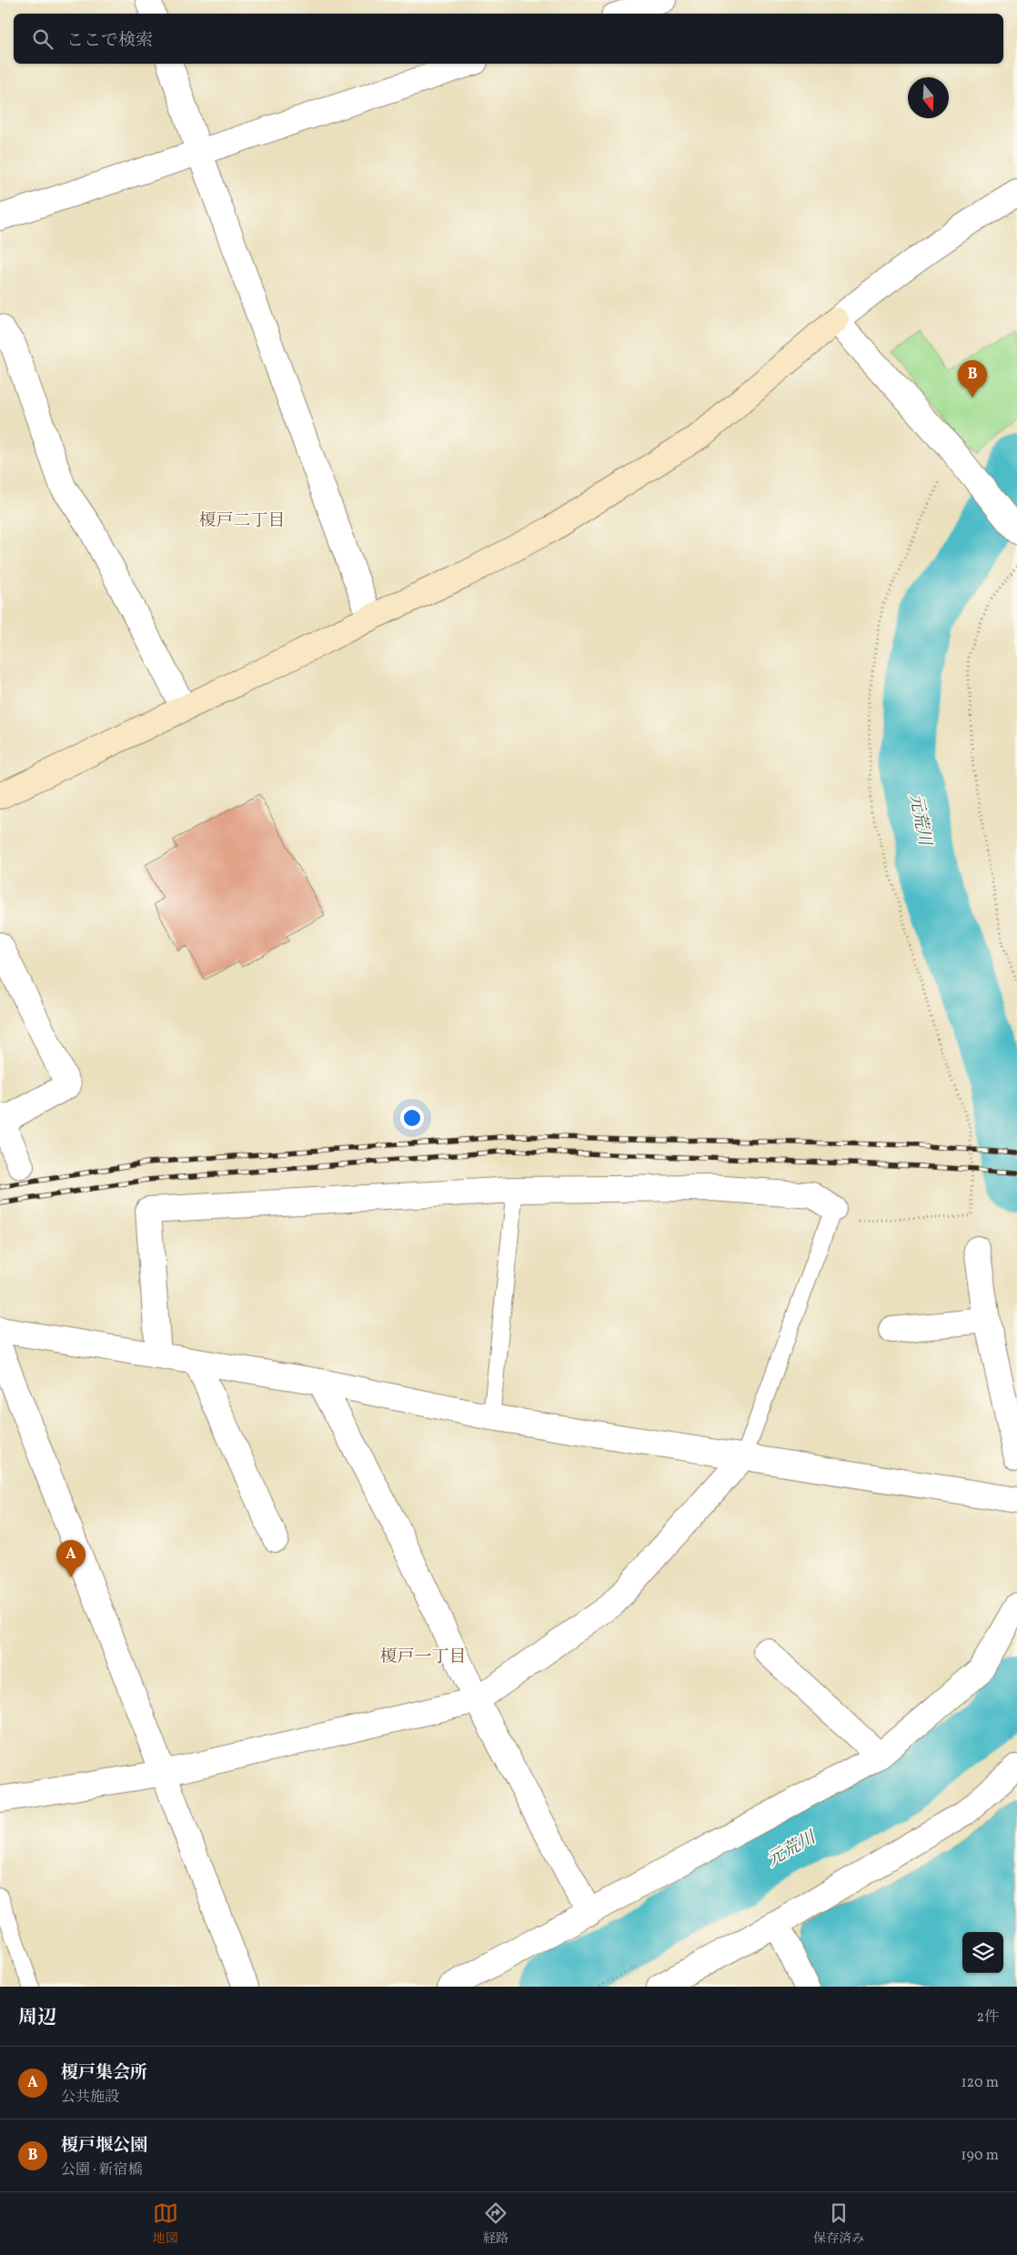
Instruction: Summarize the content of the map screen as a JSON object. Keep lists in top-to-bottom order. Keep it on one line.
{"districts":["榎戸二丁目","榎戸一丁目"],"water":["元荒川"],"north":"bottom","page":{"search":"ここで検索","pins":["B","A"],"heading":["周辺","2件"],"list":[{"mark":"A","name":"榎戸集会所","note":"公共施設","value":"120 m"},{"mark":"B","name":"榎戸堰公園","note":"公園 · 新宿橋","value":"190 m"}],"nav":["地図","経路","保存済み"]}}
